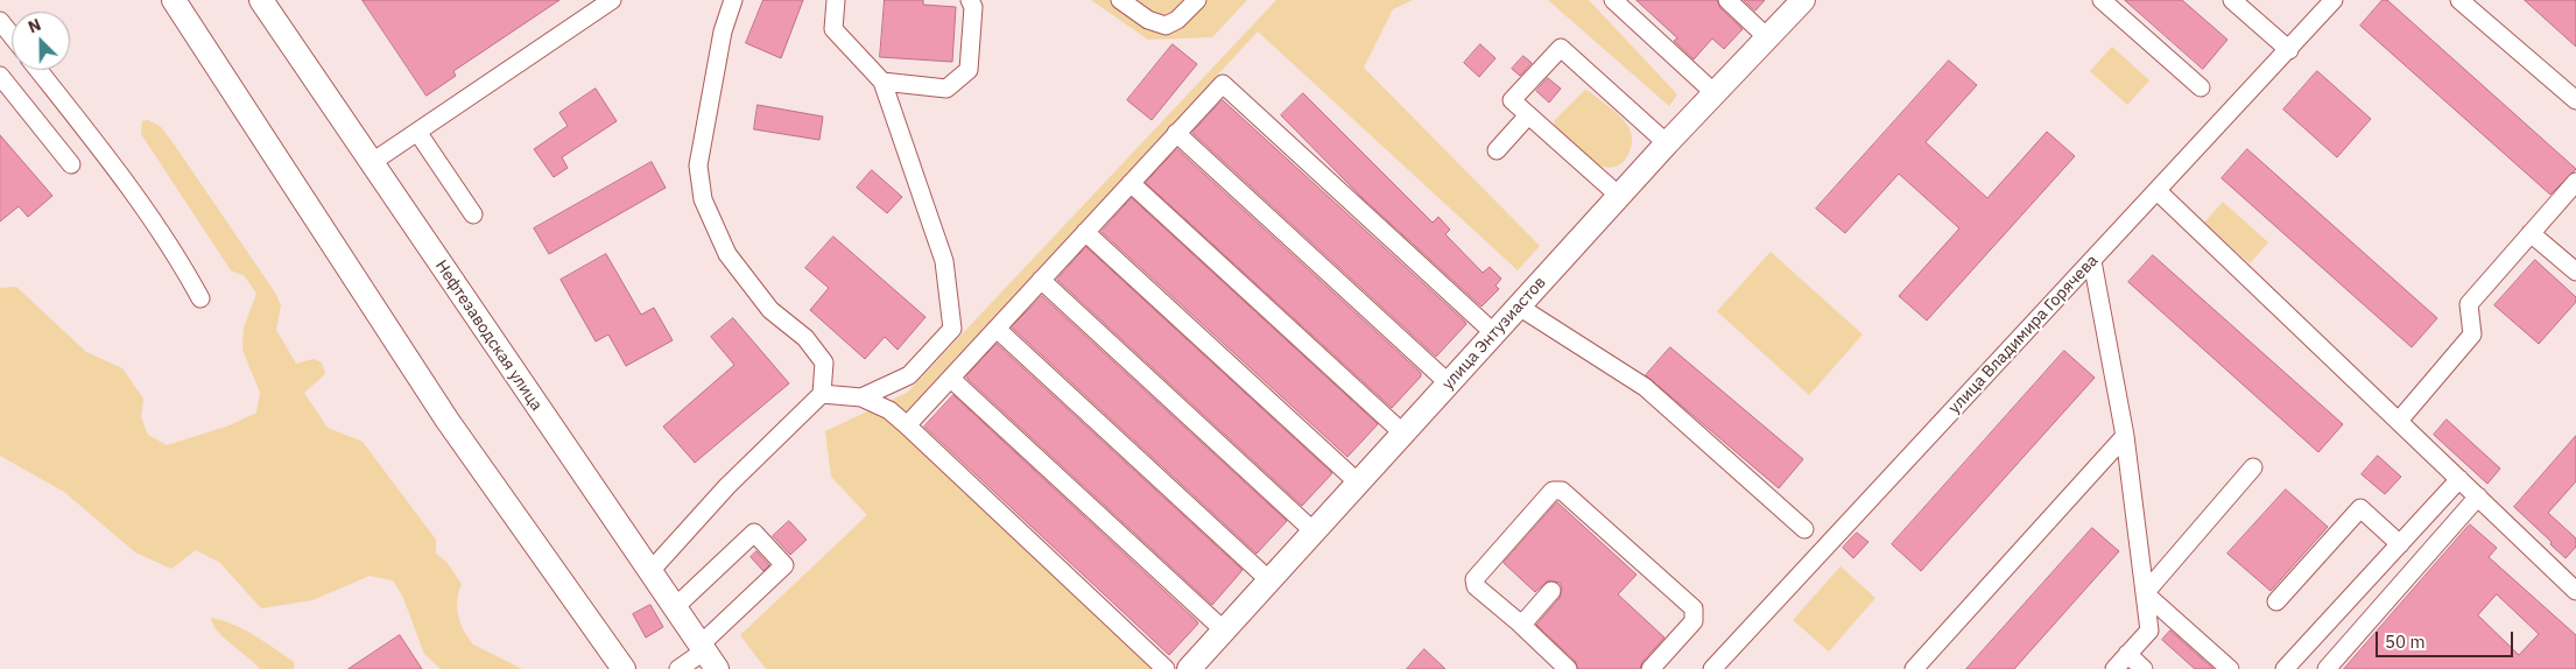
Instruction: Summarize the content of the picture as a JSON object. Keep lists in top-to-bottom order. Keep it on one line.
{"streets":{"main road":["улица Энтузиастов","Нефтезаводская улица"],"street":["улица Владимира Горячева"]},"scale_bar":"50 m","north":"top left"}
